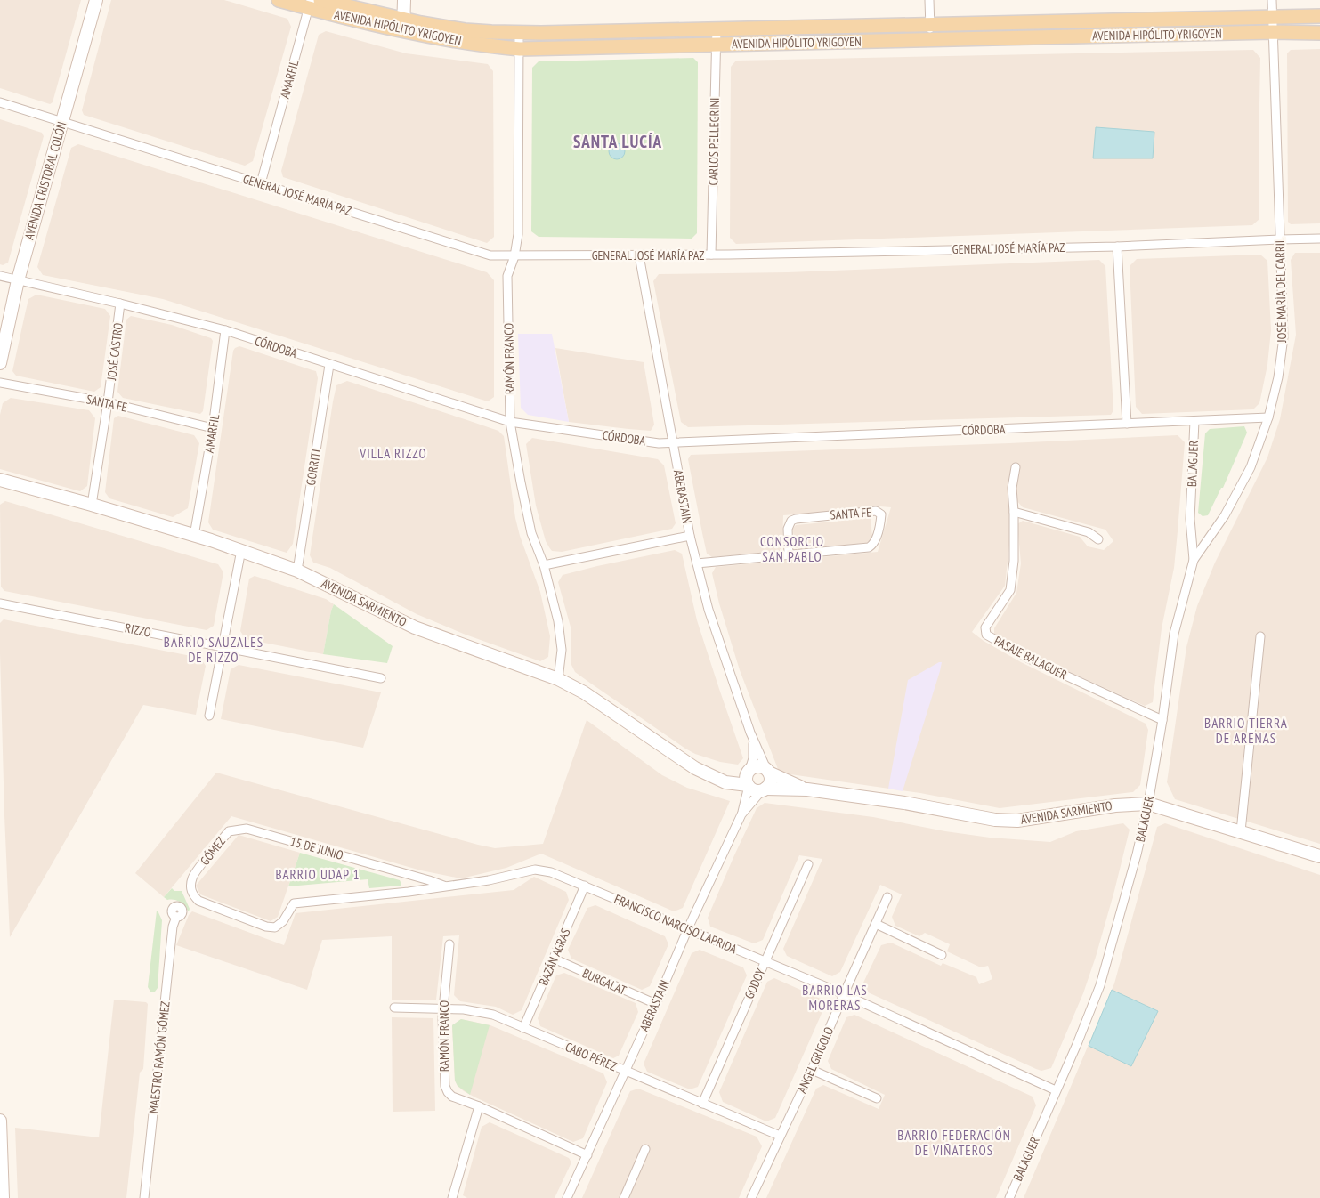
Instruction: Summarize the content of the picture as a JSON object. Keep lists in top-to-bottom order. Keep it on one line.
{"streets":{"main road":["AVENIDA HIPÓLITO YRIGOYEN"],"street":["AMARFIL","CARLOS PELLEGRINI","AVENIDA CRISTOBAL COLÓN","GENERAL JOSÉ MARÍA PAZ","JOSÉ MARÍA DEL CARRIL","CÓRDOBA","JOSÉ CASTRO","RAMÓN FRANCO","SANTA FE","BALAGUER","GORRITI","ABERASTAIN","AVENIDA SARMIENTO","RIZZO","PASAJE BALAGUER","15 DE JUNIO","GÓMEZ","FRANCISCO NARCISO LAPRIDA","BAZÁN AGRAS","BURGALAT","GODOY","CABO PÉREZ","MAESTRO RAMÓN GÓMEZ","ANGEL GRIGOLO"]},"crossings":[["AVENIDA HIPÓLITO YRIGOYEN","AMARFIL"],["AVENIDA HIPÓLITO YRIGOYEN","CARLOS PELLEGRINI"],["AVENIDA HIPÓLITO YRIGOYEN","JOSÉ MARÍA DEL CARRIL"],["AVENIDA HIPÓLITO YRIGOYEN","RAMÓN FRANCO"],["AMARFIL","GENERAL JOSÉ MARÍA PAZ"],["AMARFIL","CÓRDOBA"],["AMARFIL","SANTA FE"],["AMARFIL","AVENIDA SARMIENTO"],["CARLOS PELLEGRINI","GENERAL JOSÉ MARÍA PAZ"],["AVENIDA CRISTOBAL COLÓN","GENERAL JOSÉ MARÍA PAZ"],["AVENIDA CRISTOBAL COLÓN","CÓRDOBA"],["GENERAL JOSÉ MARÍA PAZ","JOSÉ MARÍA DEL CARRIL"],["GENERAL JOSÉ MARÍA PAZ","RAMÓN FRANCO"],["GENERAL JOSÉ MARÍA PAZ","ABERASTAIN"],["JOSÉ MARÍA DEL CARRIL","CÓRDOBA"],["JOSÉ MARÍA DEL CARRIL","BALAGUER"],["CÓRDOBA","JOSÉ CASTRO"],["CÓRDOBA","RAMÓN FRANCO"],["CÓRDOBA","BALAGUER"],["CÓRDOBA","GORRITI"],["CÓRDOBA","ABERASTAIN"],["JOSÉ CASTRO","SANTA FE"],["JOSÉ CASTRO","AVENIDA SARMIENTO"],["RAMÓN FRANCO","ABERASTAIN"],["RAMÓN FRANCO","AVENIDA SARMIENTO"],["RAMÓN FRANCO","CABO PÉREZ"],["SANTA FE","ABERASTAIN"],["BALAGUER","AVENIDA SARMIENTO"],["BALAGUER","PASAJE BALAGUER"],["BALAGUER","FRANCISCO NARCISO LAPRIDA"],["GORRITI","AVENIDA SARMIENTO"],["ABERASTAIN","AVENIDA SARMIENTO"],["ABERASTAIN","FRANCISCO NARCISO LAPRIDA"],["ABERASTAIN","BURGALAT"],["ABERASTAIN","CABO PÉREZ"],["15 DE JUNIO","GÓMEZ"],["15 DE JUNIO","FRANCISCO NARCISO LAPRIDA"],["GÓMEZ","FRANCISCO NARCISO LAPRIDA"],["FRANCISCO NARCISO LAPRIDA","BAZÁN AGRAS"],["FRANCISCO NARCISO LAPRIDA","GODOY"],["FRANCISCO NARCISO LAPRIDA","ANGEL GRIGOLO"],["BAZÁN AGRAS","BURGALAT"],["BAZÁN AGRAS","CABO PÉREZ"],["GODOY","CABO PÉREZ"],["CABO PÉREZ","ANGEL GRIGOLO"]],"districts":["SANTA LUCÍA","VILLA RIZZO","CONSORCIO SAN PABLO","BARRIO SAUZALES DE RIZZO","BARRIO TIERRA DE ARENAS","BARRIO UDAP 1","BARRIO LAS MORERAS","BARRIO FEDERACIÓN DE VIÑATEROS"]}
